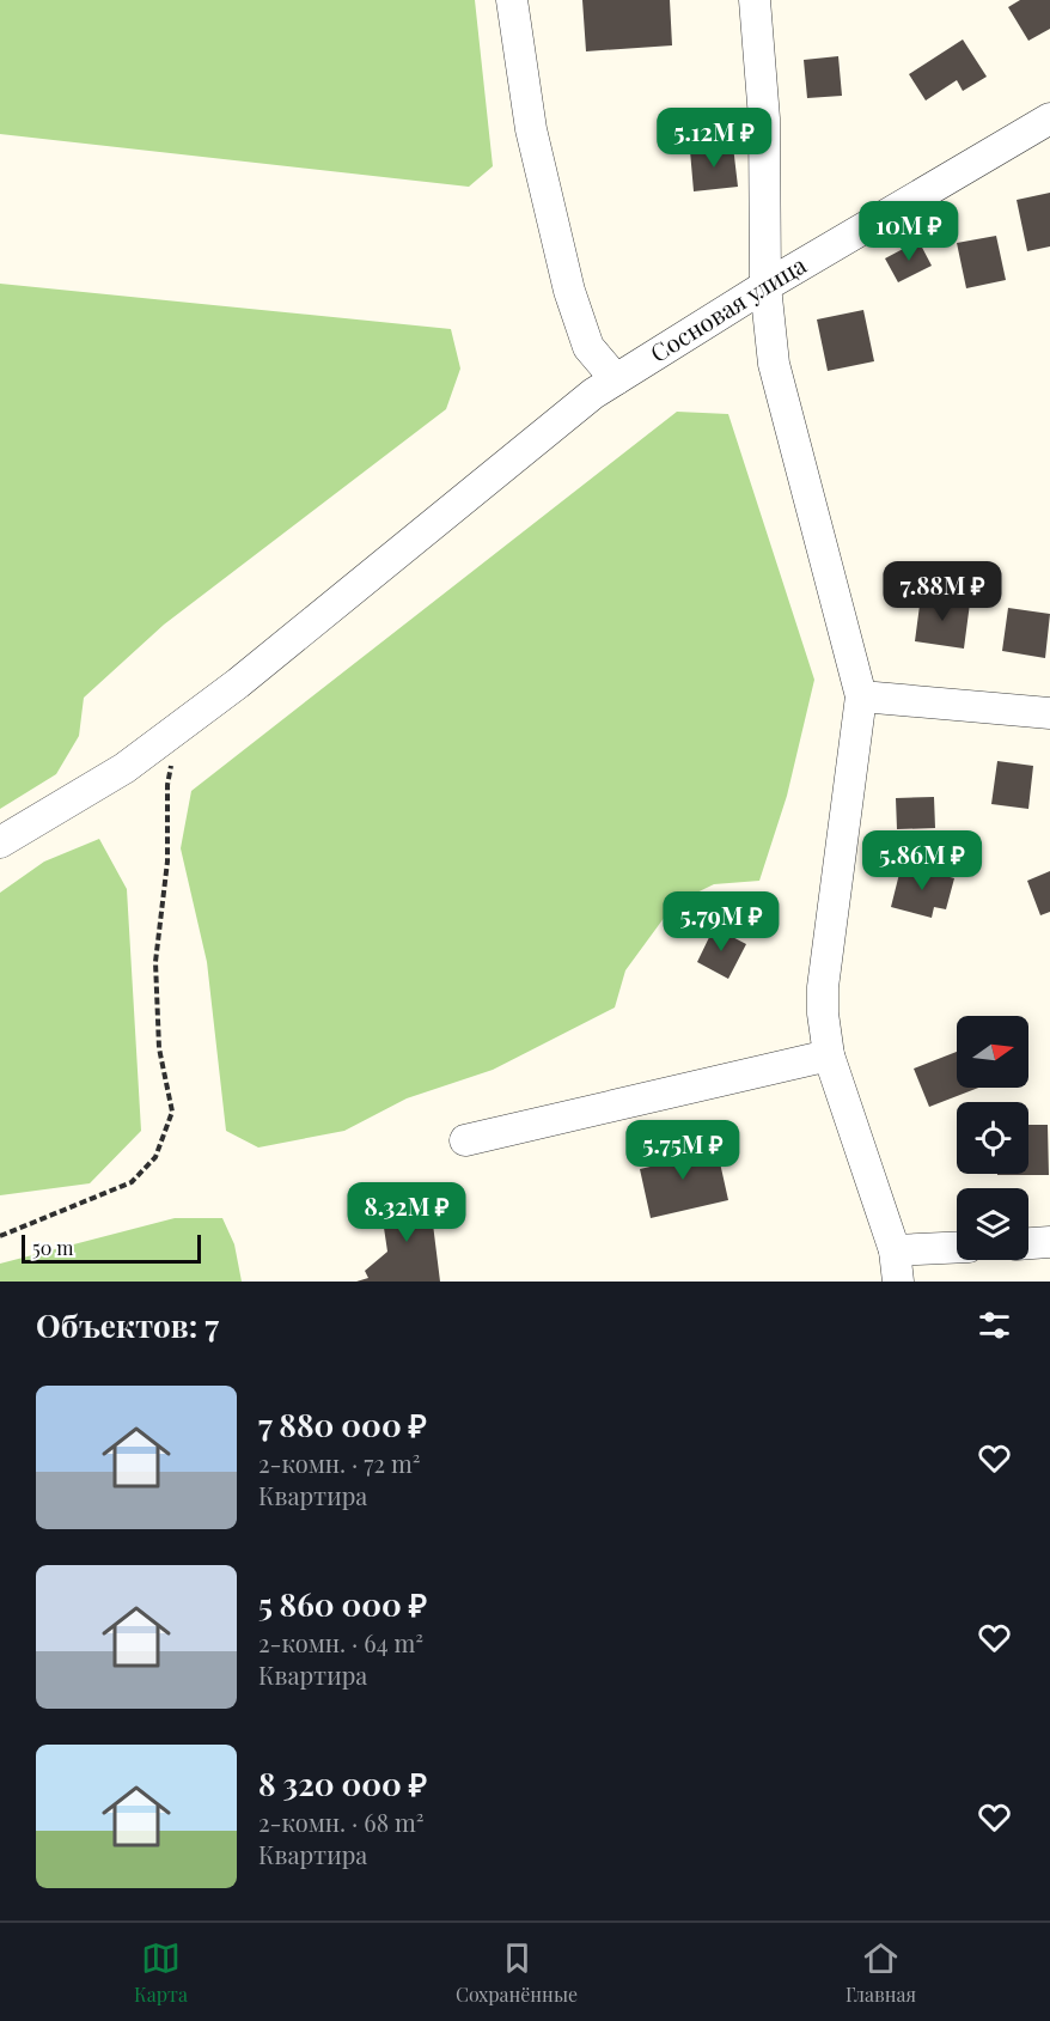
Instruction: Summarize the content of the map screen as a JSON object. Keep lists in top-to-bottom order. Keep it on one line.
{"streets":{"street":["Сосновая улица"]},"scale_bar":"50 m","north":"right","page":{"price":["5.12M ₽","10M ₽","7.88M ₽","5.86M ₽","5.79M ₽","5.75M ₽","8.32M ₽"],"scale":"50 m","heading":"Объектов: 7","list":[{"name":"7 880 000 ₽","note":"2-комн. · 72 m² · Квартира"},{"name":"5 860 000 ₽","note":"2-комн. · 64 m² · Квартира"},{"name":"8 320 000 ₽","note":"2-комн. · 68 m² · Квартира"}],"tabs":["Карта","Сохранённые","Главная"]}}
